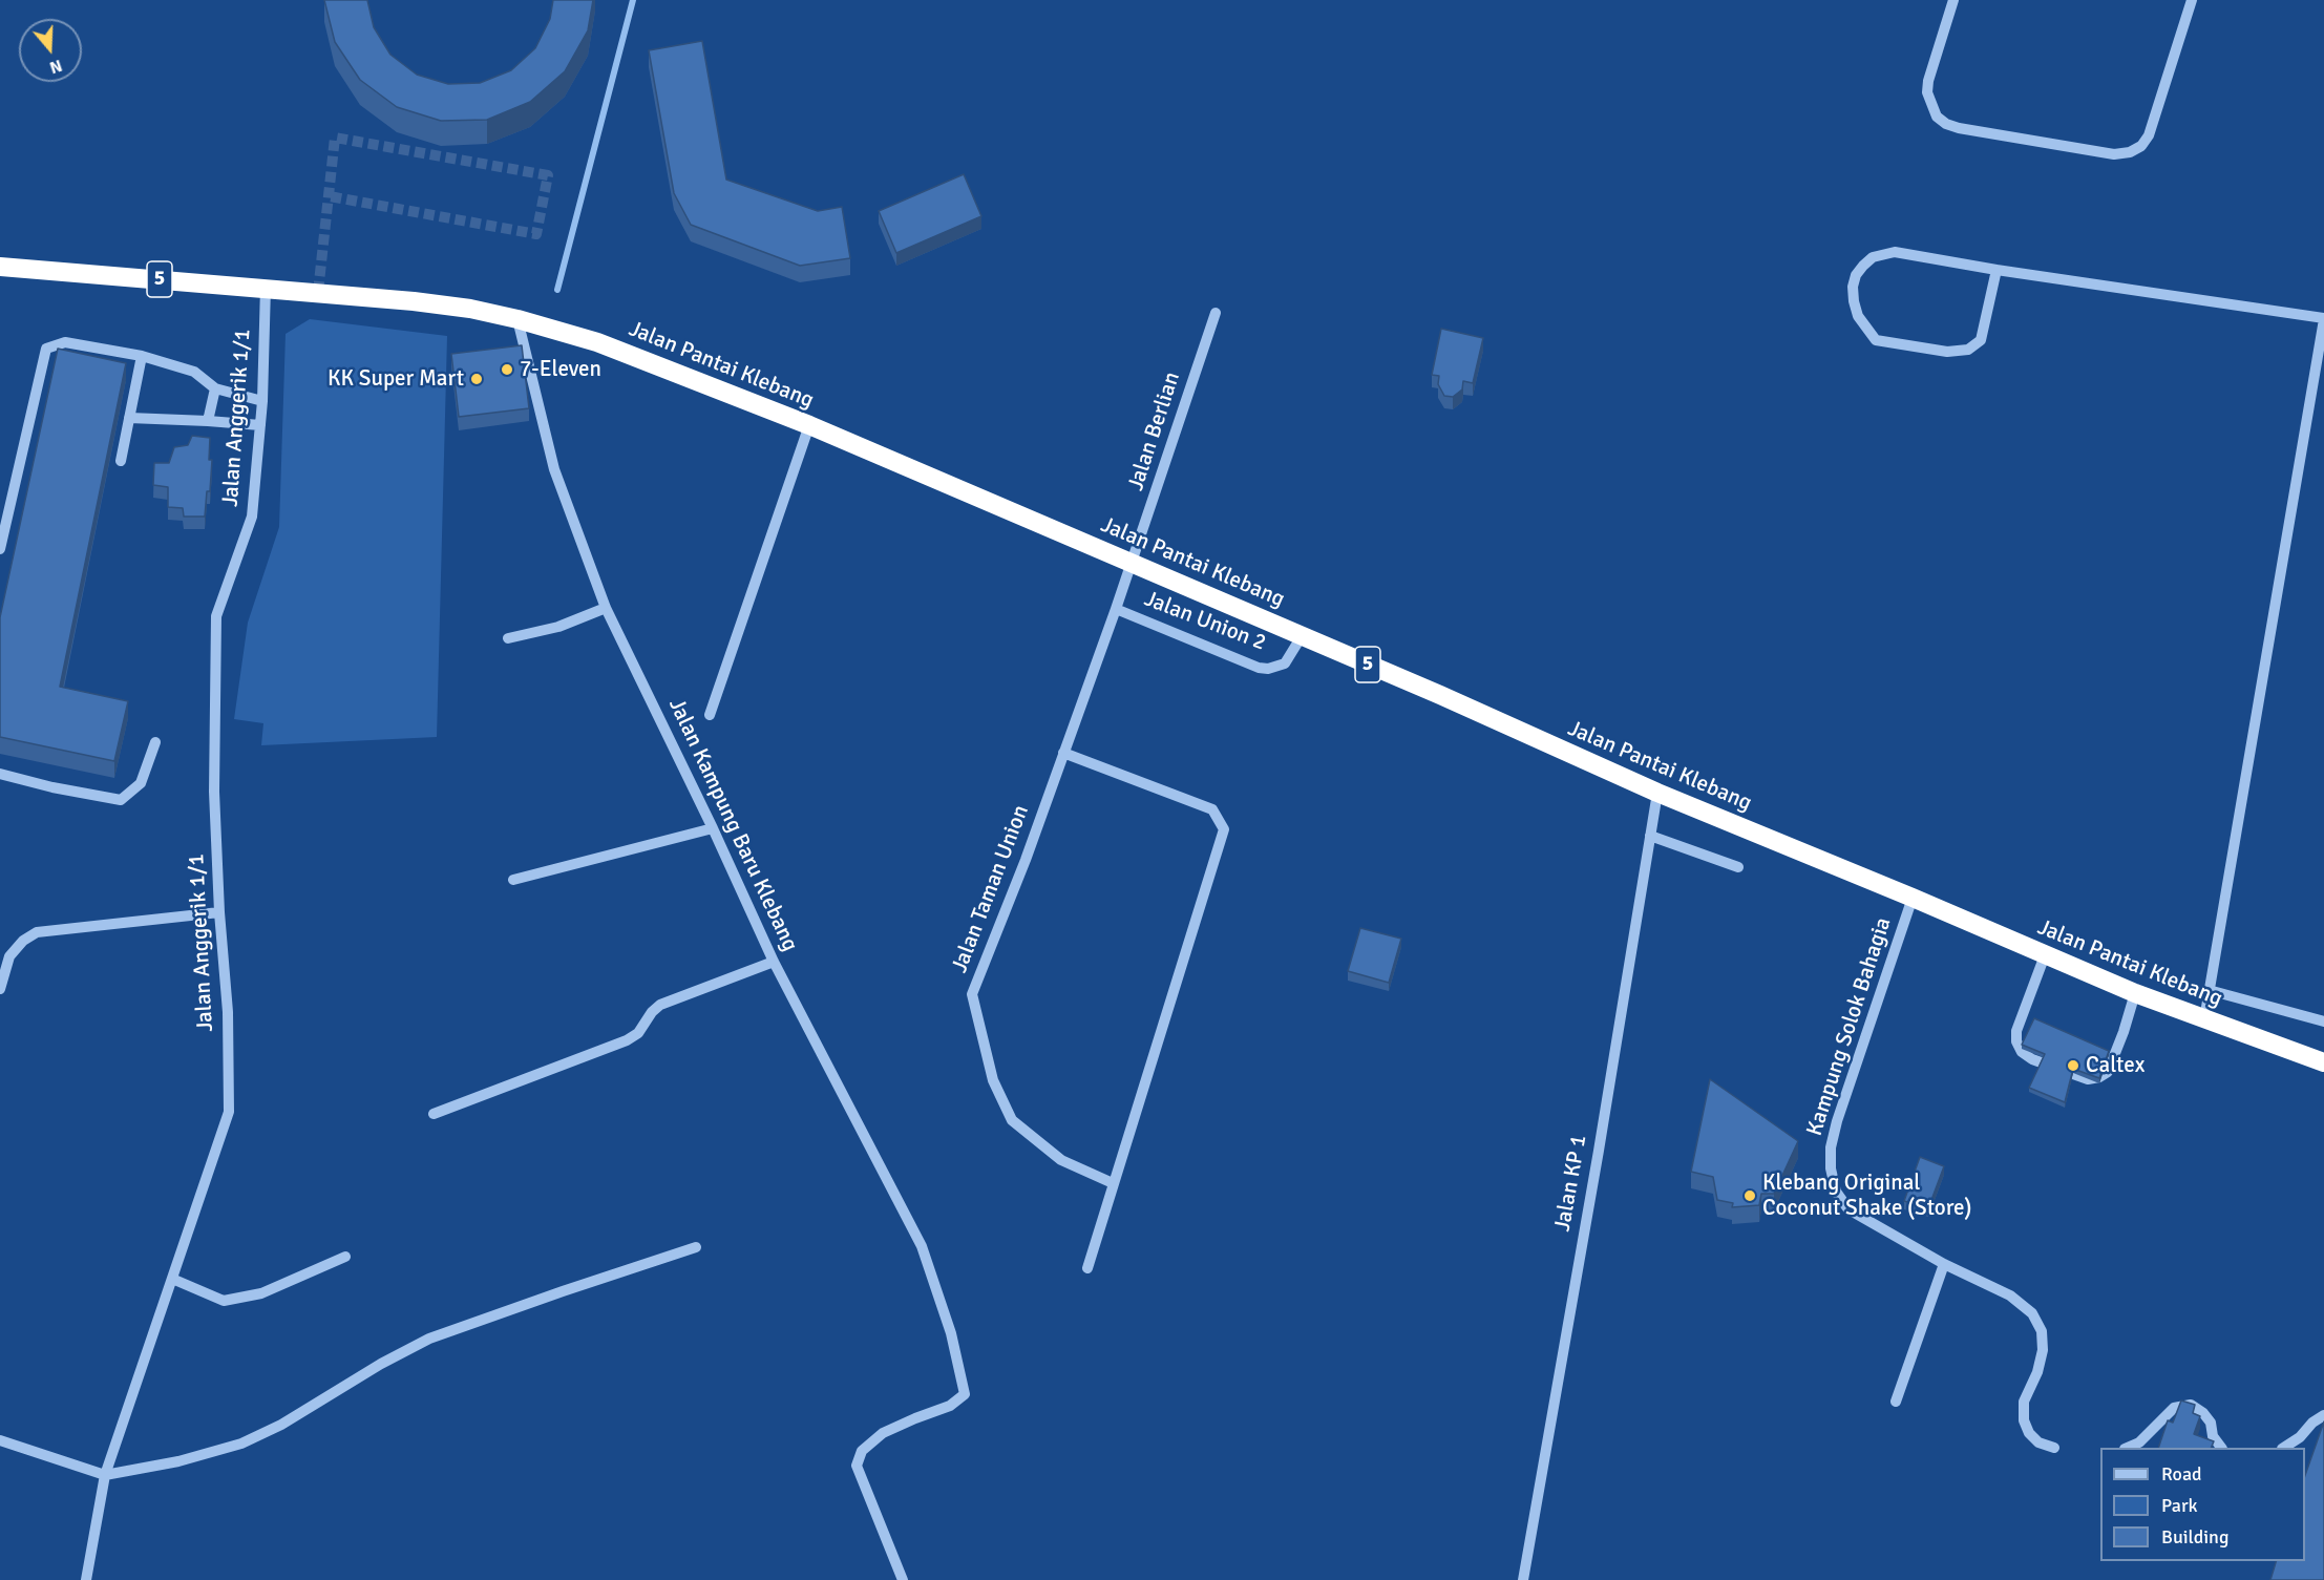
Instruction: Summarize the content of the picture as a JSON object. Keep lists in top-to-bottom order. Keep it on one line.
{"streets":{"highway":["5","Jalan Pantai Klebang"],"street":["Jalan Anggerik 1/1","Jalan Berlian","Jalan Union 2","Jalan Kampung Baru Klebang","Jalan Taman Union","Kampung Solok Bahagia","Jalan KP 1"]},"crossings":[["Jalan Pantai Klebang","Jalan Anggerik 1/1"],["Jalan Pantai Klebang","Jalan Berlian"],["Jalan Pantai Klebang","Jalan Union 2"],["Jalan Pantai Klebang","Jalan Kampung Baru Klebang"],["Jalan Pantai Klebang","Jalan Taman Union"],["Jalan Pantai Klebang","Kampung Solok Bahagia"],["Jalan Pantai Klebang","Jalan KP 1"],["Jalan Berlian","Jalan Taman Union"],["Jalan Union 2","Jalan Taman Union"]],"places":["7-Eleven","KK Super Mart","Caltex","Klebang Original Coconut Shake (Store)"],"legend":["Road","Park","Building"],"north":"bottom"}
